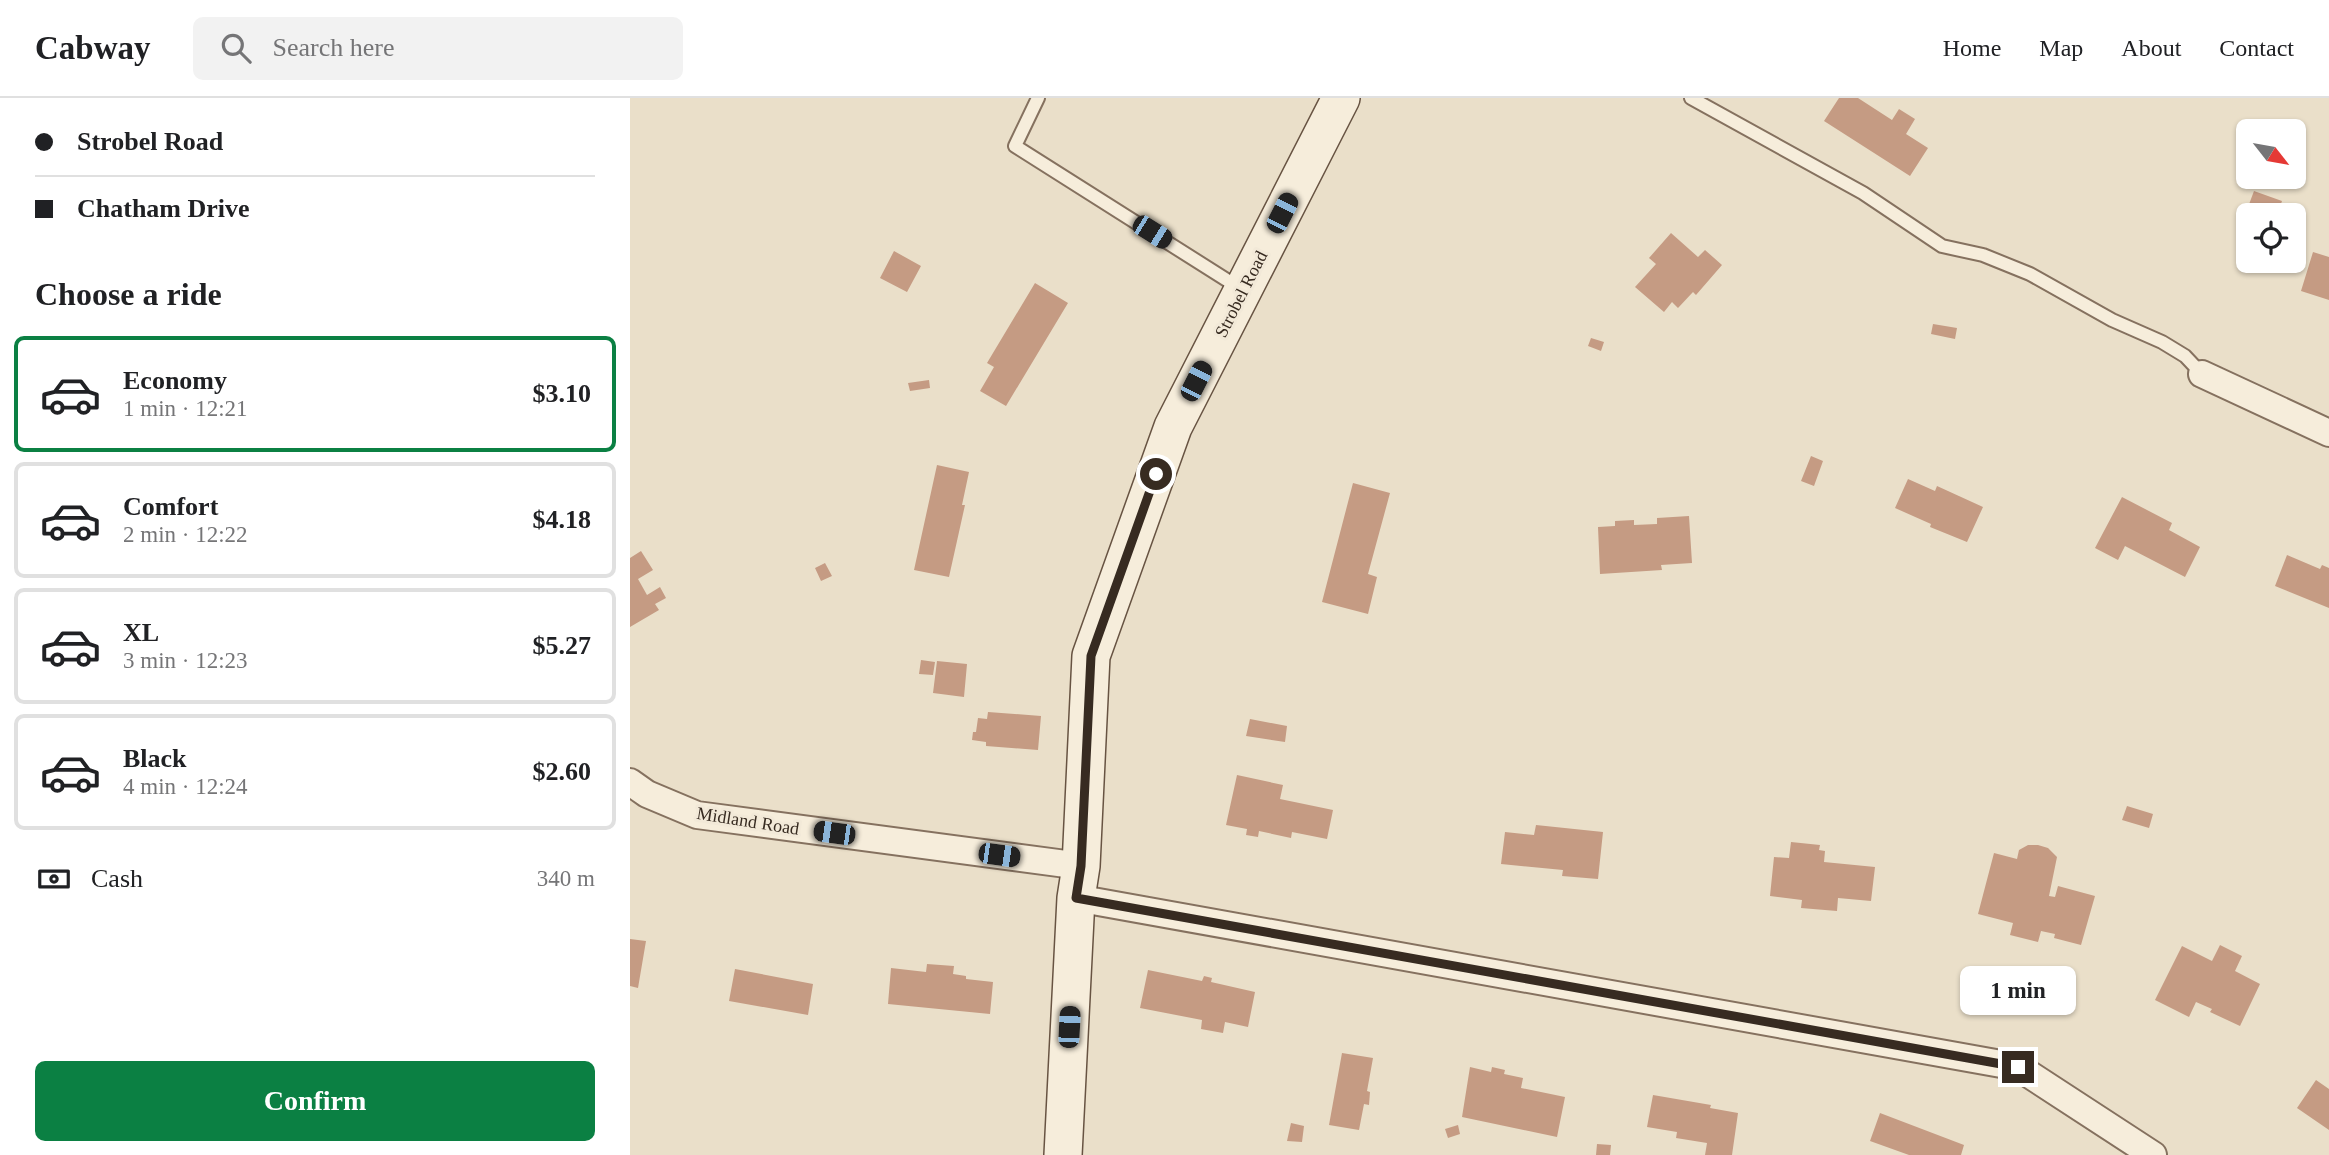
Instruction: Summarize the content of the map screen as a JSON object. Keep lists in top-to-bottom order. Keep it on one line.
{"streets":{"street":["Strobel Road","Midland Road"]},"crossings":[["Strobel Road","Midland Road"]],"north":"bottom right","page":{"header":"Cabway","search":"Search here","nav":["Home","Map","About","Contact"],"banner":["Strobel Road","Chatham Drive"],"heading":"Choose a ride","list":[{"name":"Economy","note":"1 min · 12:21","value":"$3.10"},{"name":"Comfort","note":"2 min · 12:22","value":"$4.18"},{"name":"XL","note":"3 min · 12:23","value":"$5.27"},{"name":"Black","note":"4 min · 12:24","value":"$2.60"}],"pay":["Cash","340 m"],"bubble":"1 min","buttons":"Confirm"}}
